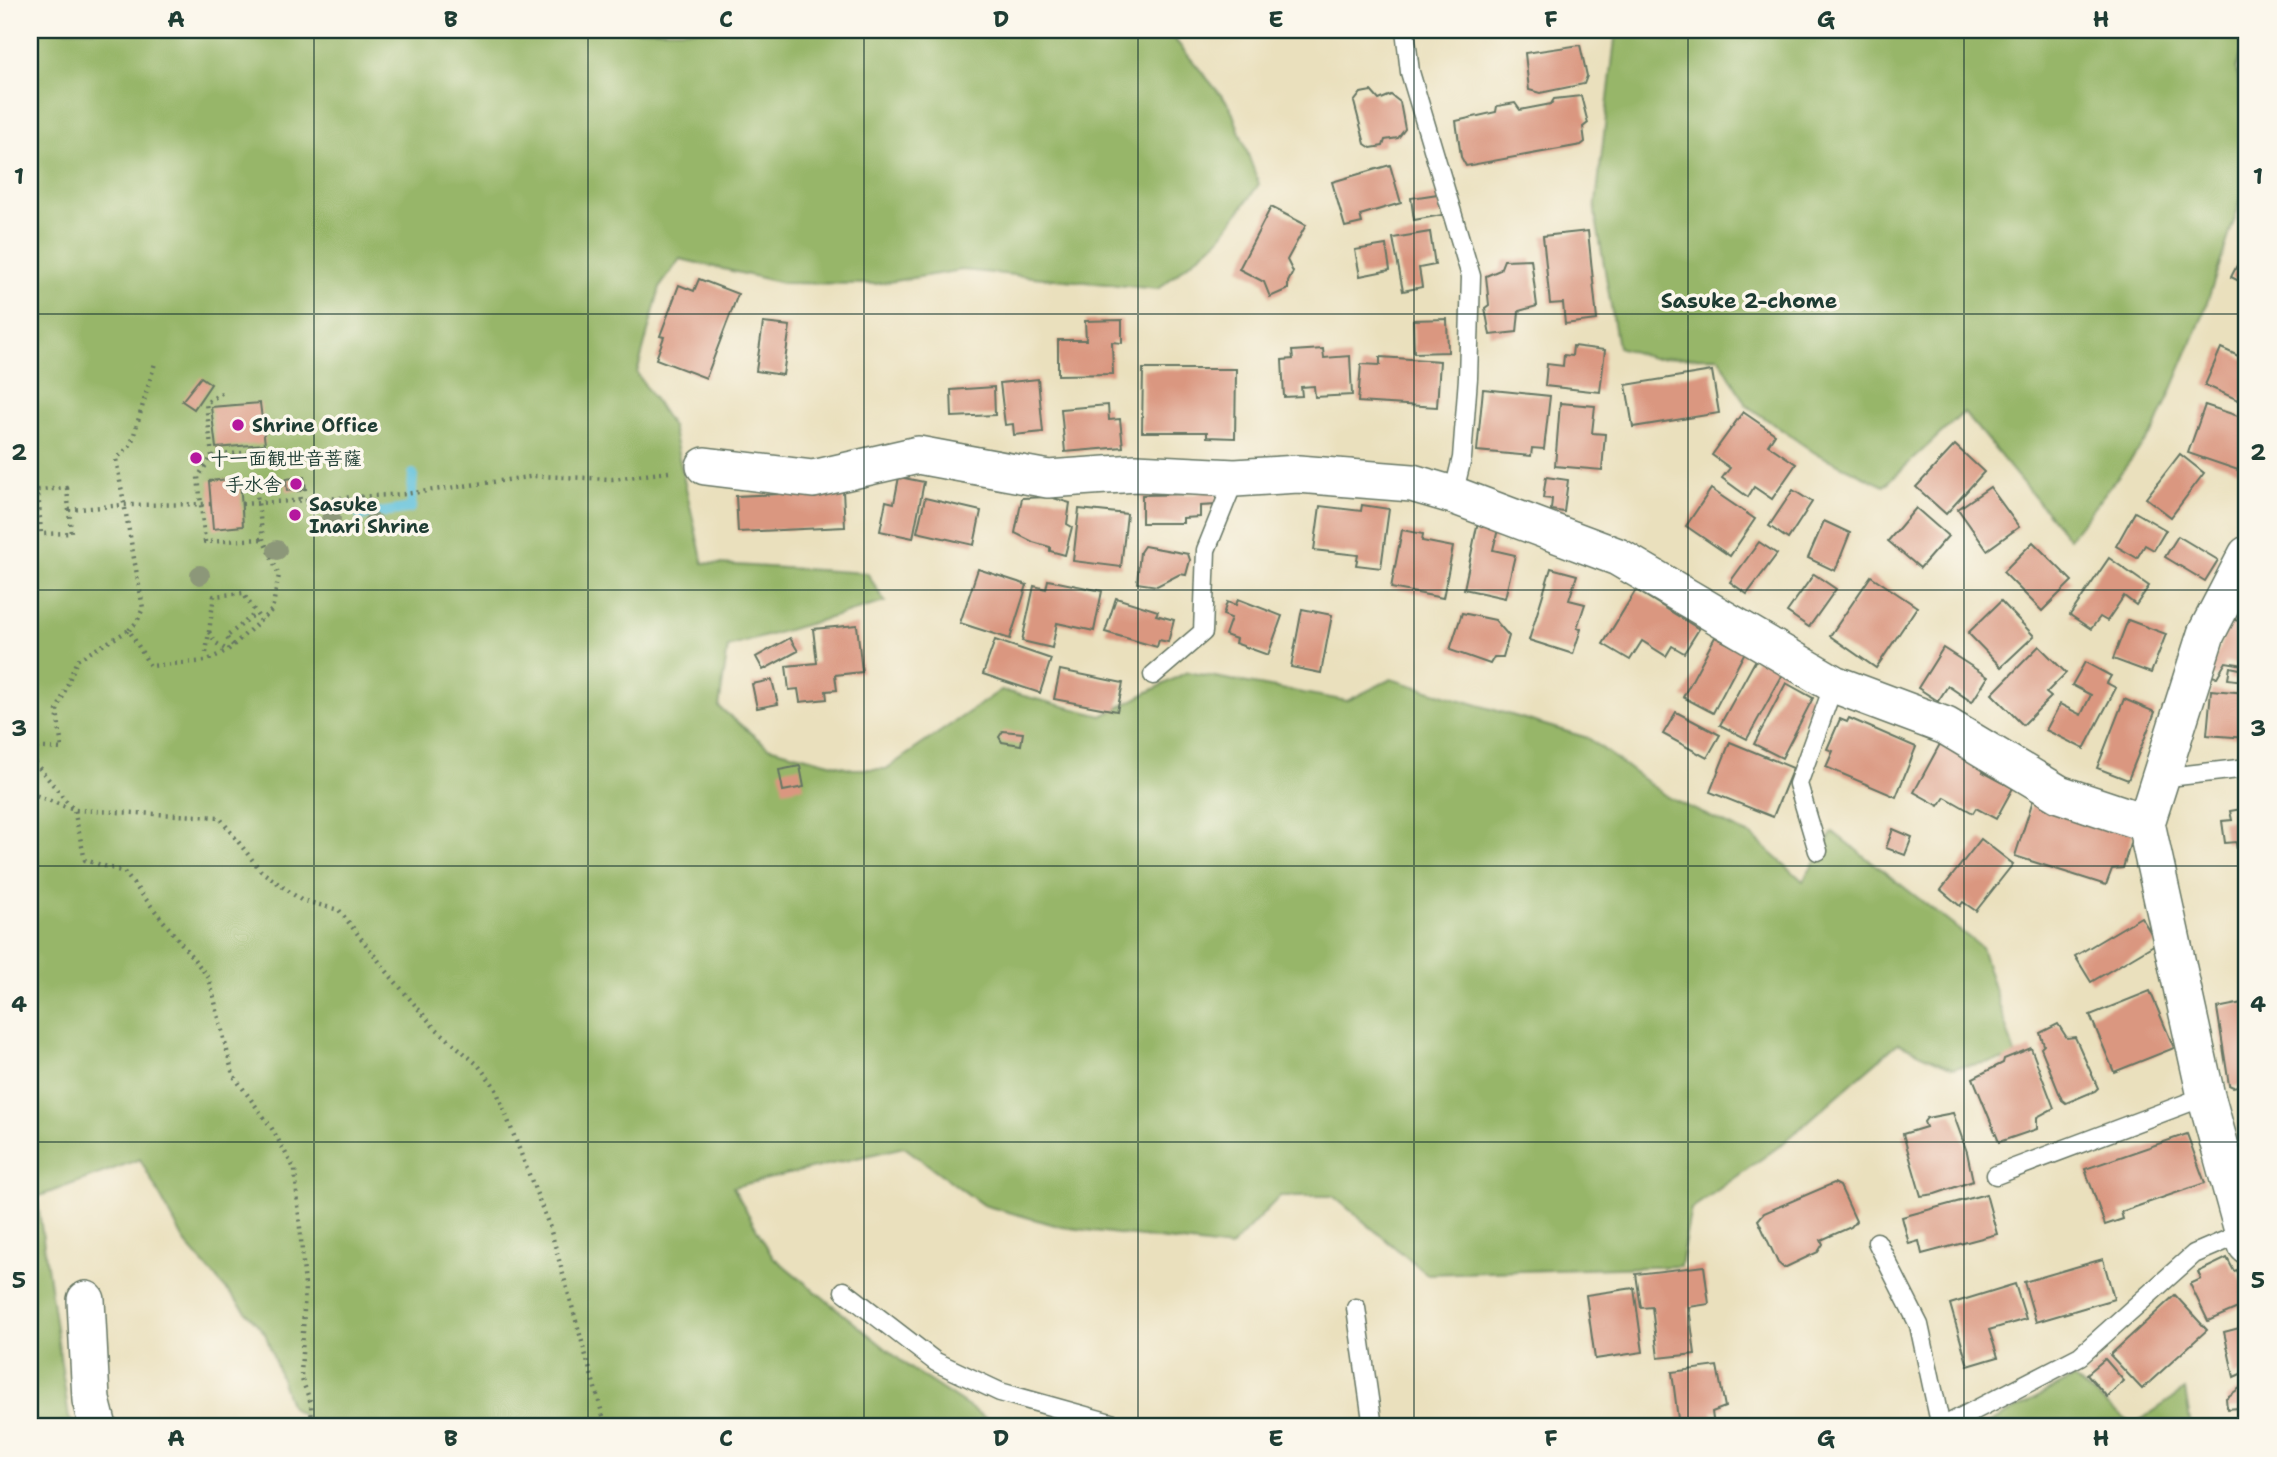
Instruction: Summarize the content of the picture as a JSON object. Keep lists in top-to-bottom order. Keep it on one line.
{"districts":["Sasuke 2-chome"],"places":["Shrine Office","十一面観世音菩薩","手水舎","Sasuke Inari Shrine"],"grid":{"columns":["A","B","C","D","E","F","G","H"],"rows":["1","2","3","4","5"]}}
